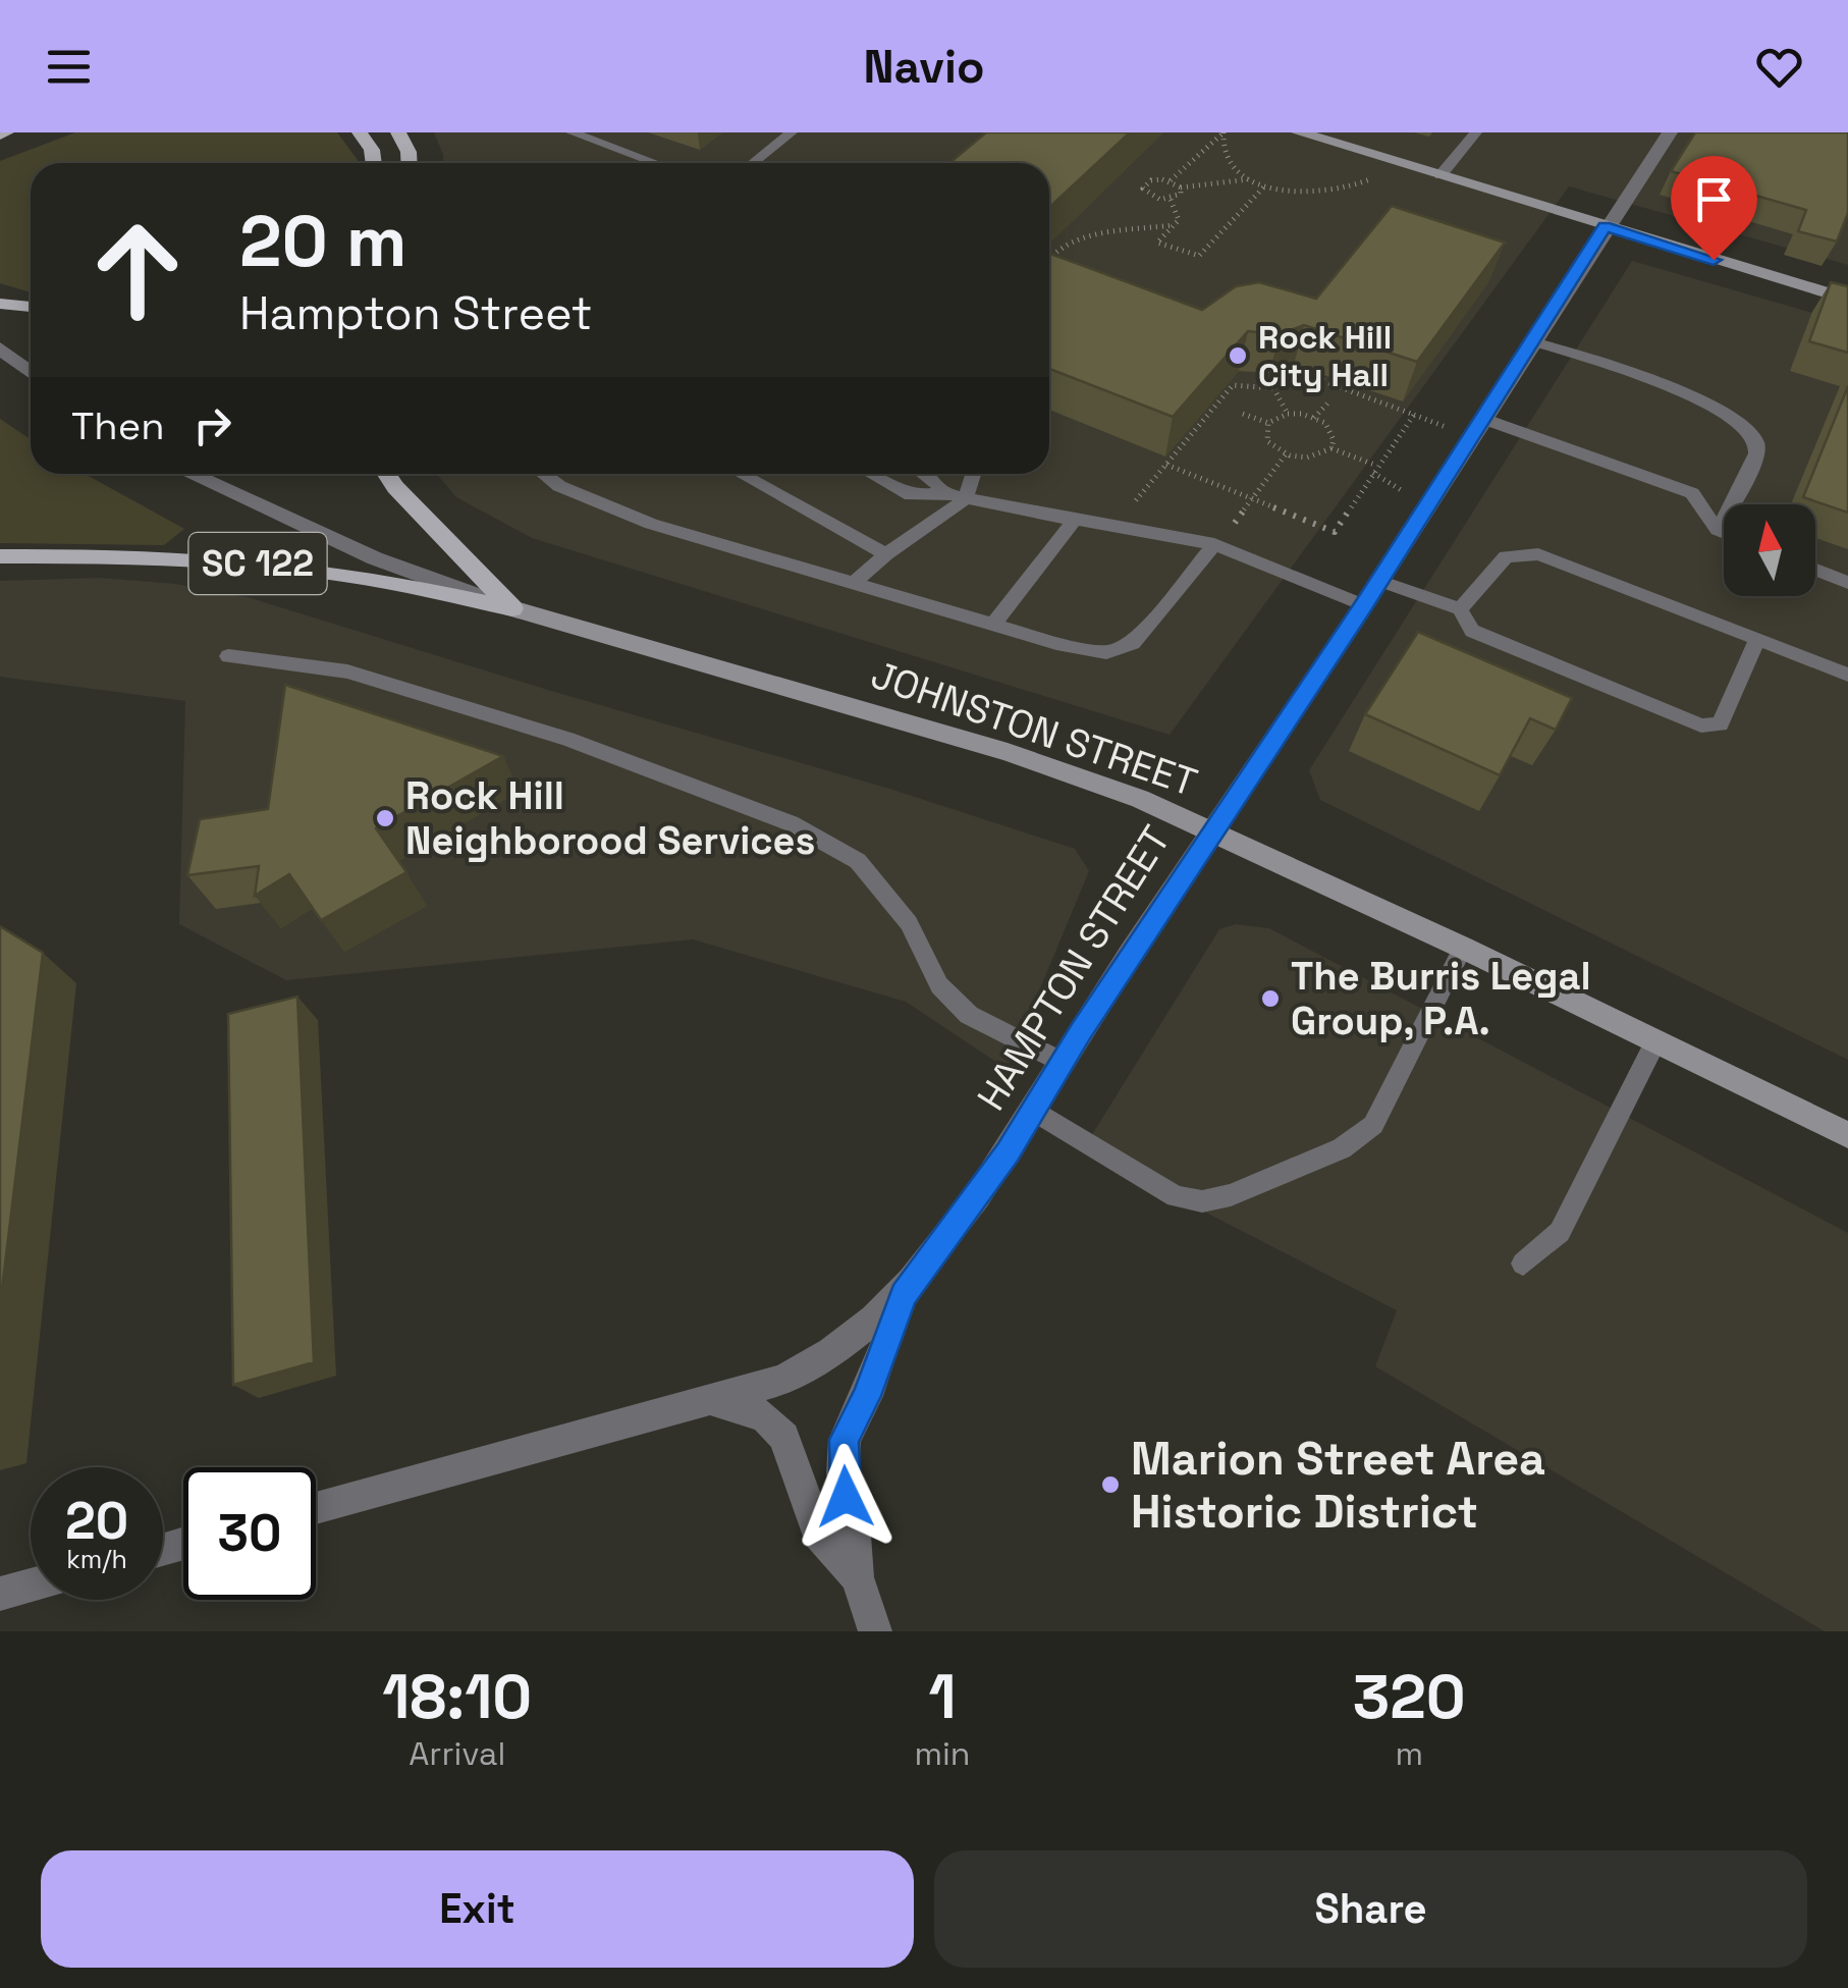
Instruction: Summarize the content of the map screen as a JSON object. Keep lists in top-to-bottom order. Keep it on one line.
{"streets":{"main road":["SC 122","JOHNSTON STREET"],"street":["HAMPTON STREET"]},"crossings":[["SC 122","JOHNSTON STREET"],["JOHNSTON STREET","HAMPTON STREET"]],"places":["Rock Hill City Hall","Rock Hill Neighborood Services","The Burris Legal Group, P.A.","Marion Street Area Historic District"],"north":"top","page":{"header":"Navio","turn":["20 m","Hampton Street"],"then":"Then","speed":"20 km/h","limit":"30","eta":["18:10","Arrival","1","min","320","m"],"buttons":["Exit","Share"]}}
